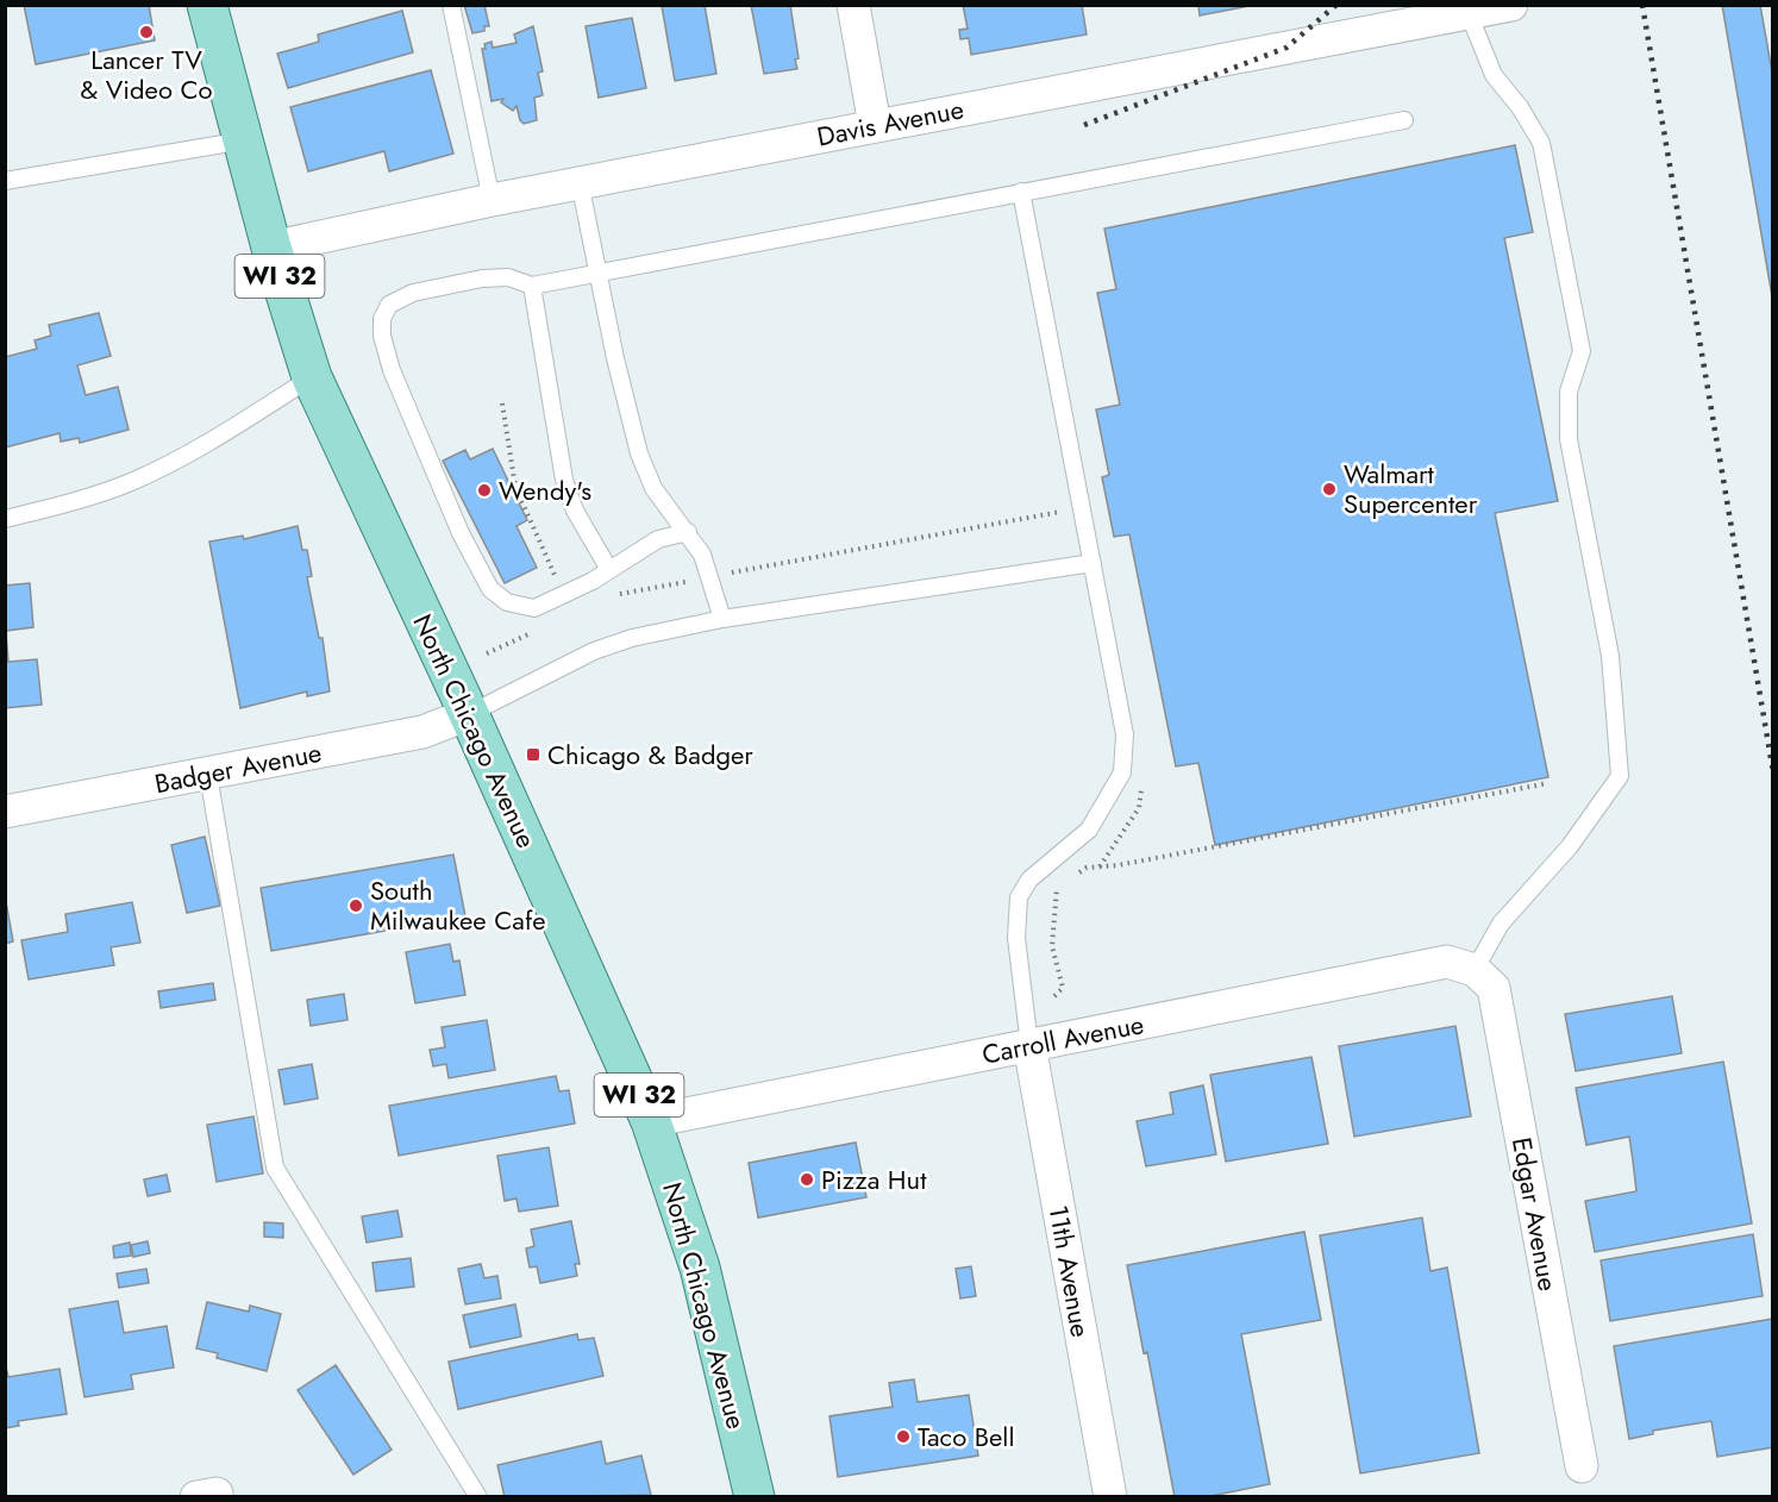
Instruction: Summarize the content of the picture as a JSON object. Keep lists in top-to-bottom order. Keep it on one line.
{"streets":{"main road":["WI 32","North Chicago Avenue"],"street":["Davis Avenue","Badger Avenue","Carroll Avenue","Edgar Avenue","11th Avenue"]},"crossings":[["Davis Avenue","North Chicago Avenue"],["North Chicago Avenue","Badger Avenue"],["North Chicago Avenue","Carroll Avenue"],["Carroll Avenue","Edgar Avenue"],["Carroll Avenue","11th Avenue"]],"places":{"other":["Lancer TV & Video Co","Walmart Supercenter","Wendy's","South Milwaukee Cafe","Pizza Hut","Taco Bell"],"transit":["Chicago & Badger"]}}
